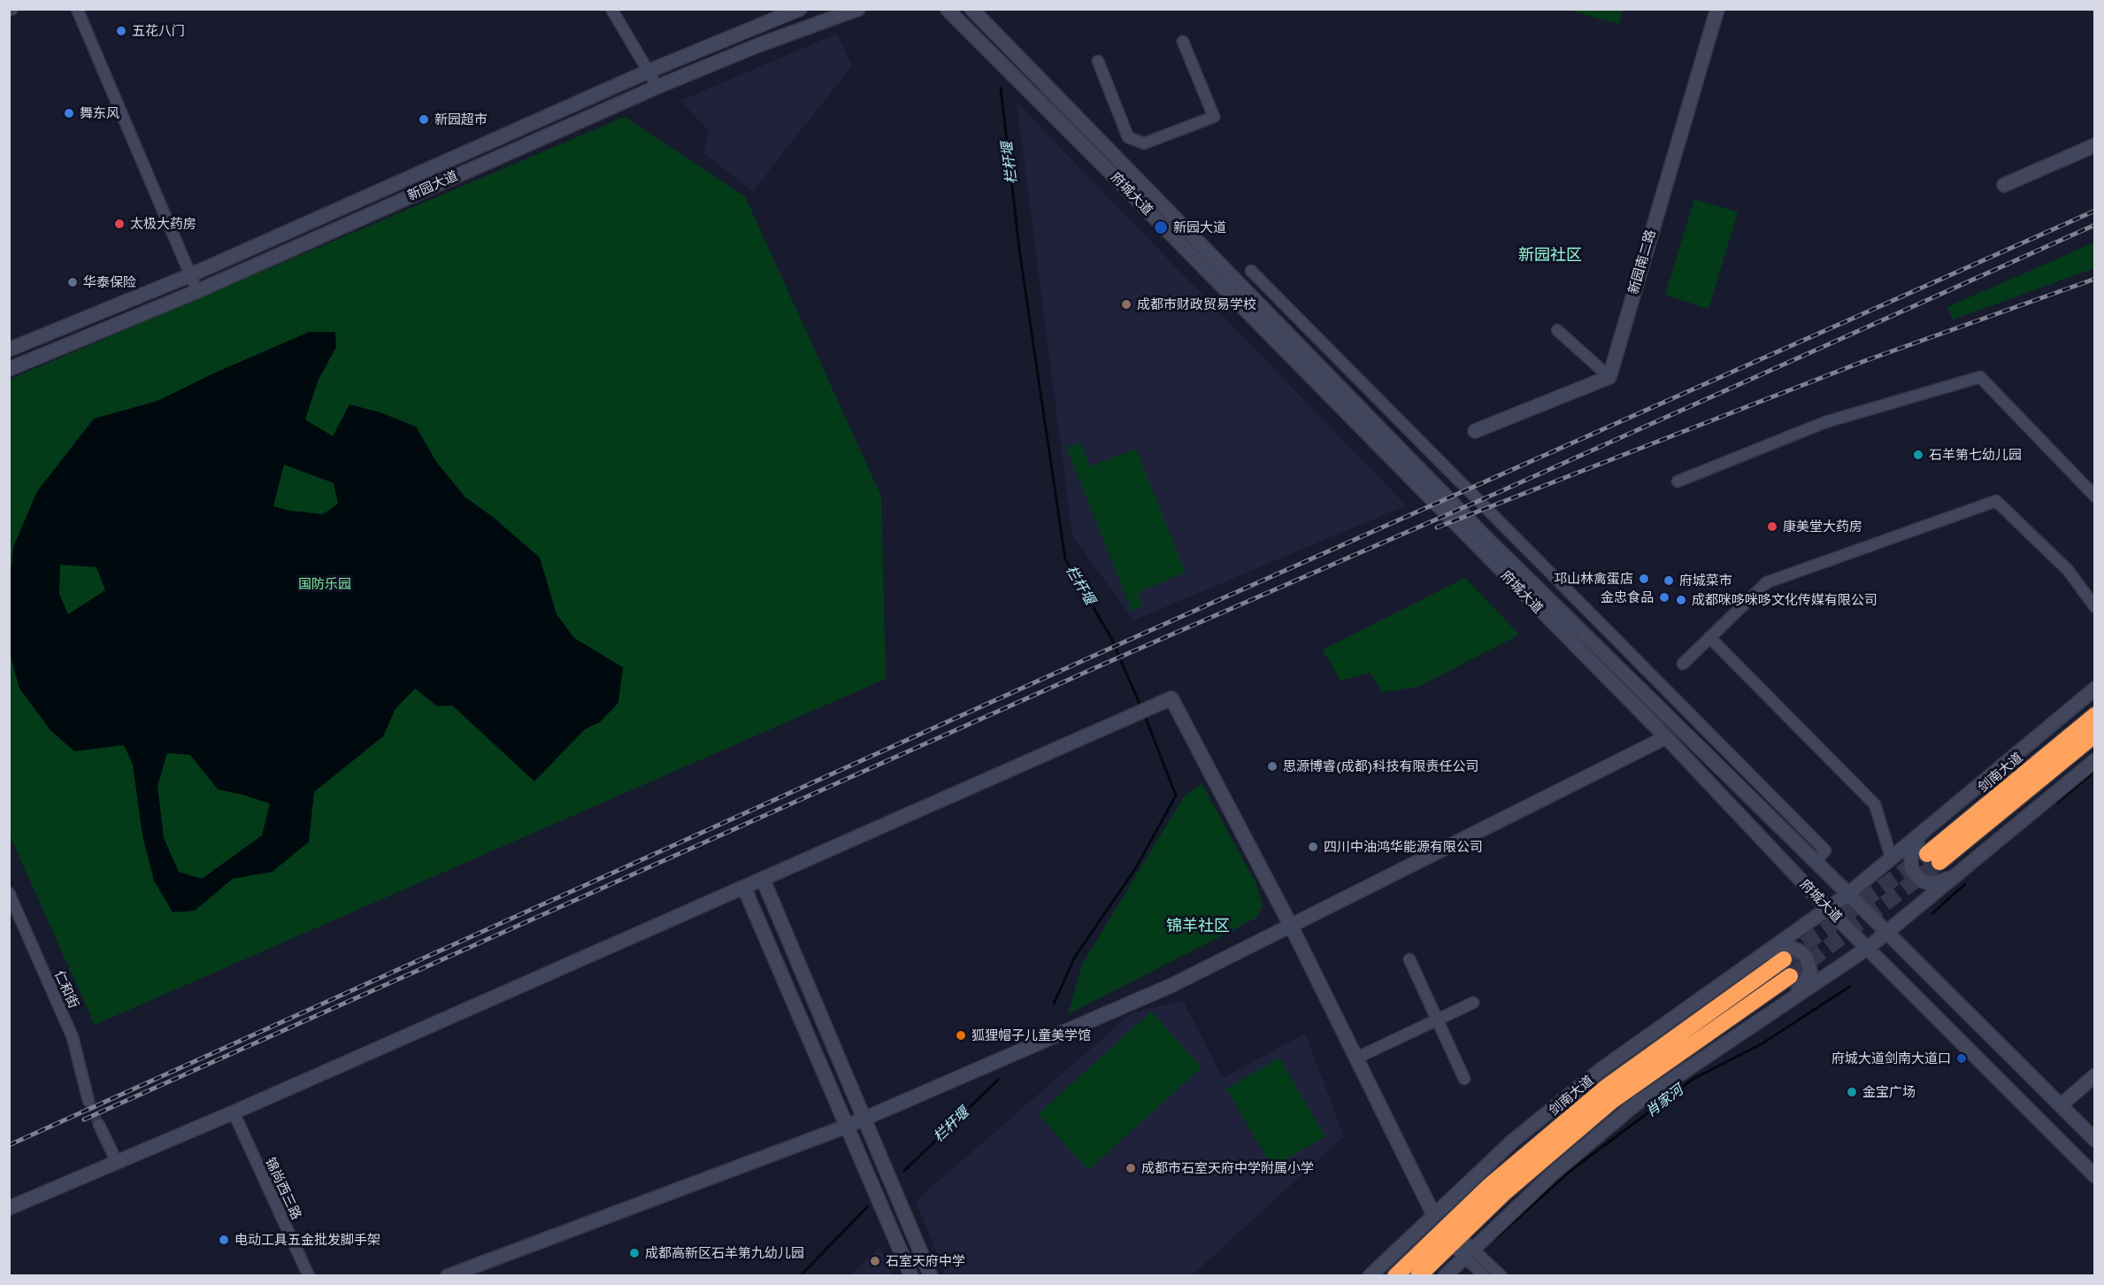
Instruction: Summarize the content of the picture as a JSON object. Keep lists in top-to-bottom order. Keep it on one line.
{"streets":{"highway":["剑南大道"],"street":["新园大道","府城大道","新园南二路","仁和街","锦尚西三路"]},"districts":["新园社区","锦羊社区"],"water":["栏杆堰","肖家河"],"parks":["国防乐园"],"places":["五花八门","舞东风","新园超市","太极大药房","新园大道","华泰保险","成都市财政贸易学校","石羊第七幼儿园","康美堂大药房","邛山林禽蛋店","府城菜市","金忠食品","成都咪哆咪哆文化传媒有限公司","思源博睿(成都)科技有限责任公司","四川中油鸿华能源有限公司","狐狸帽子儿童美学馆","府城大道剑南大道口","金宝广场","成都市石室天府中学附属小学","电动工具五金批发脚手架","成都高新区石羊第九幼儿园","石室天府中学"]}
